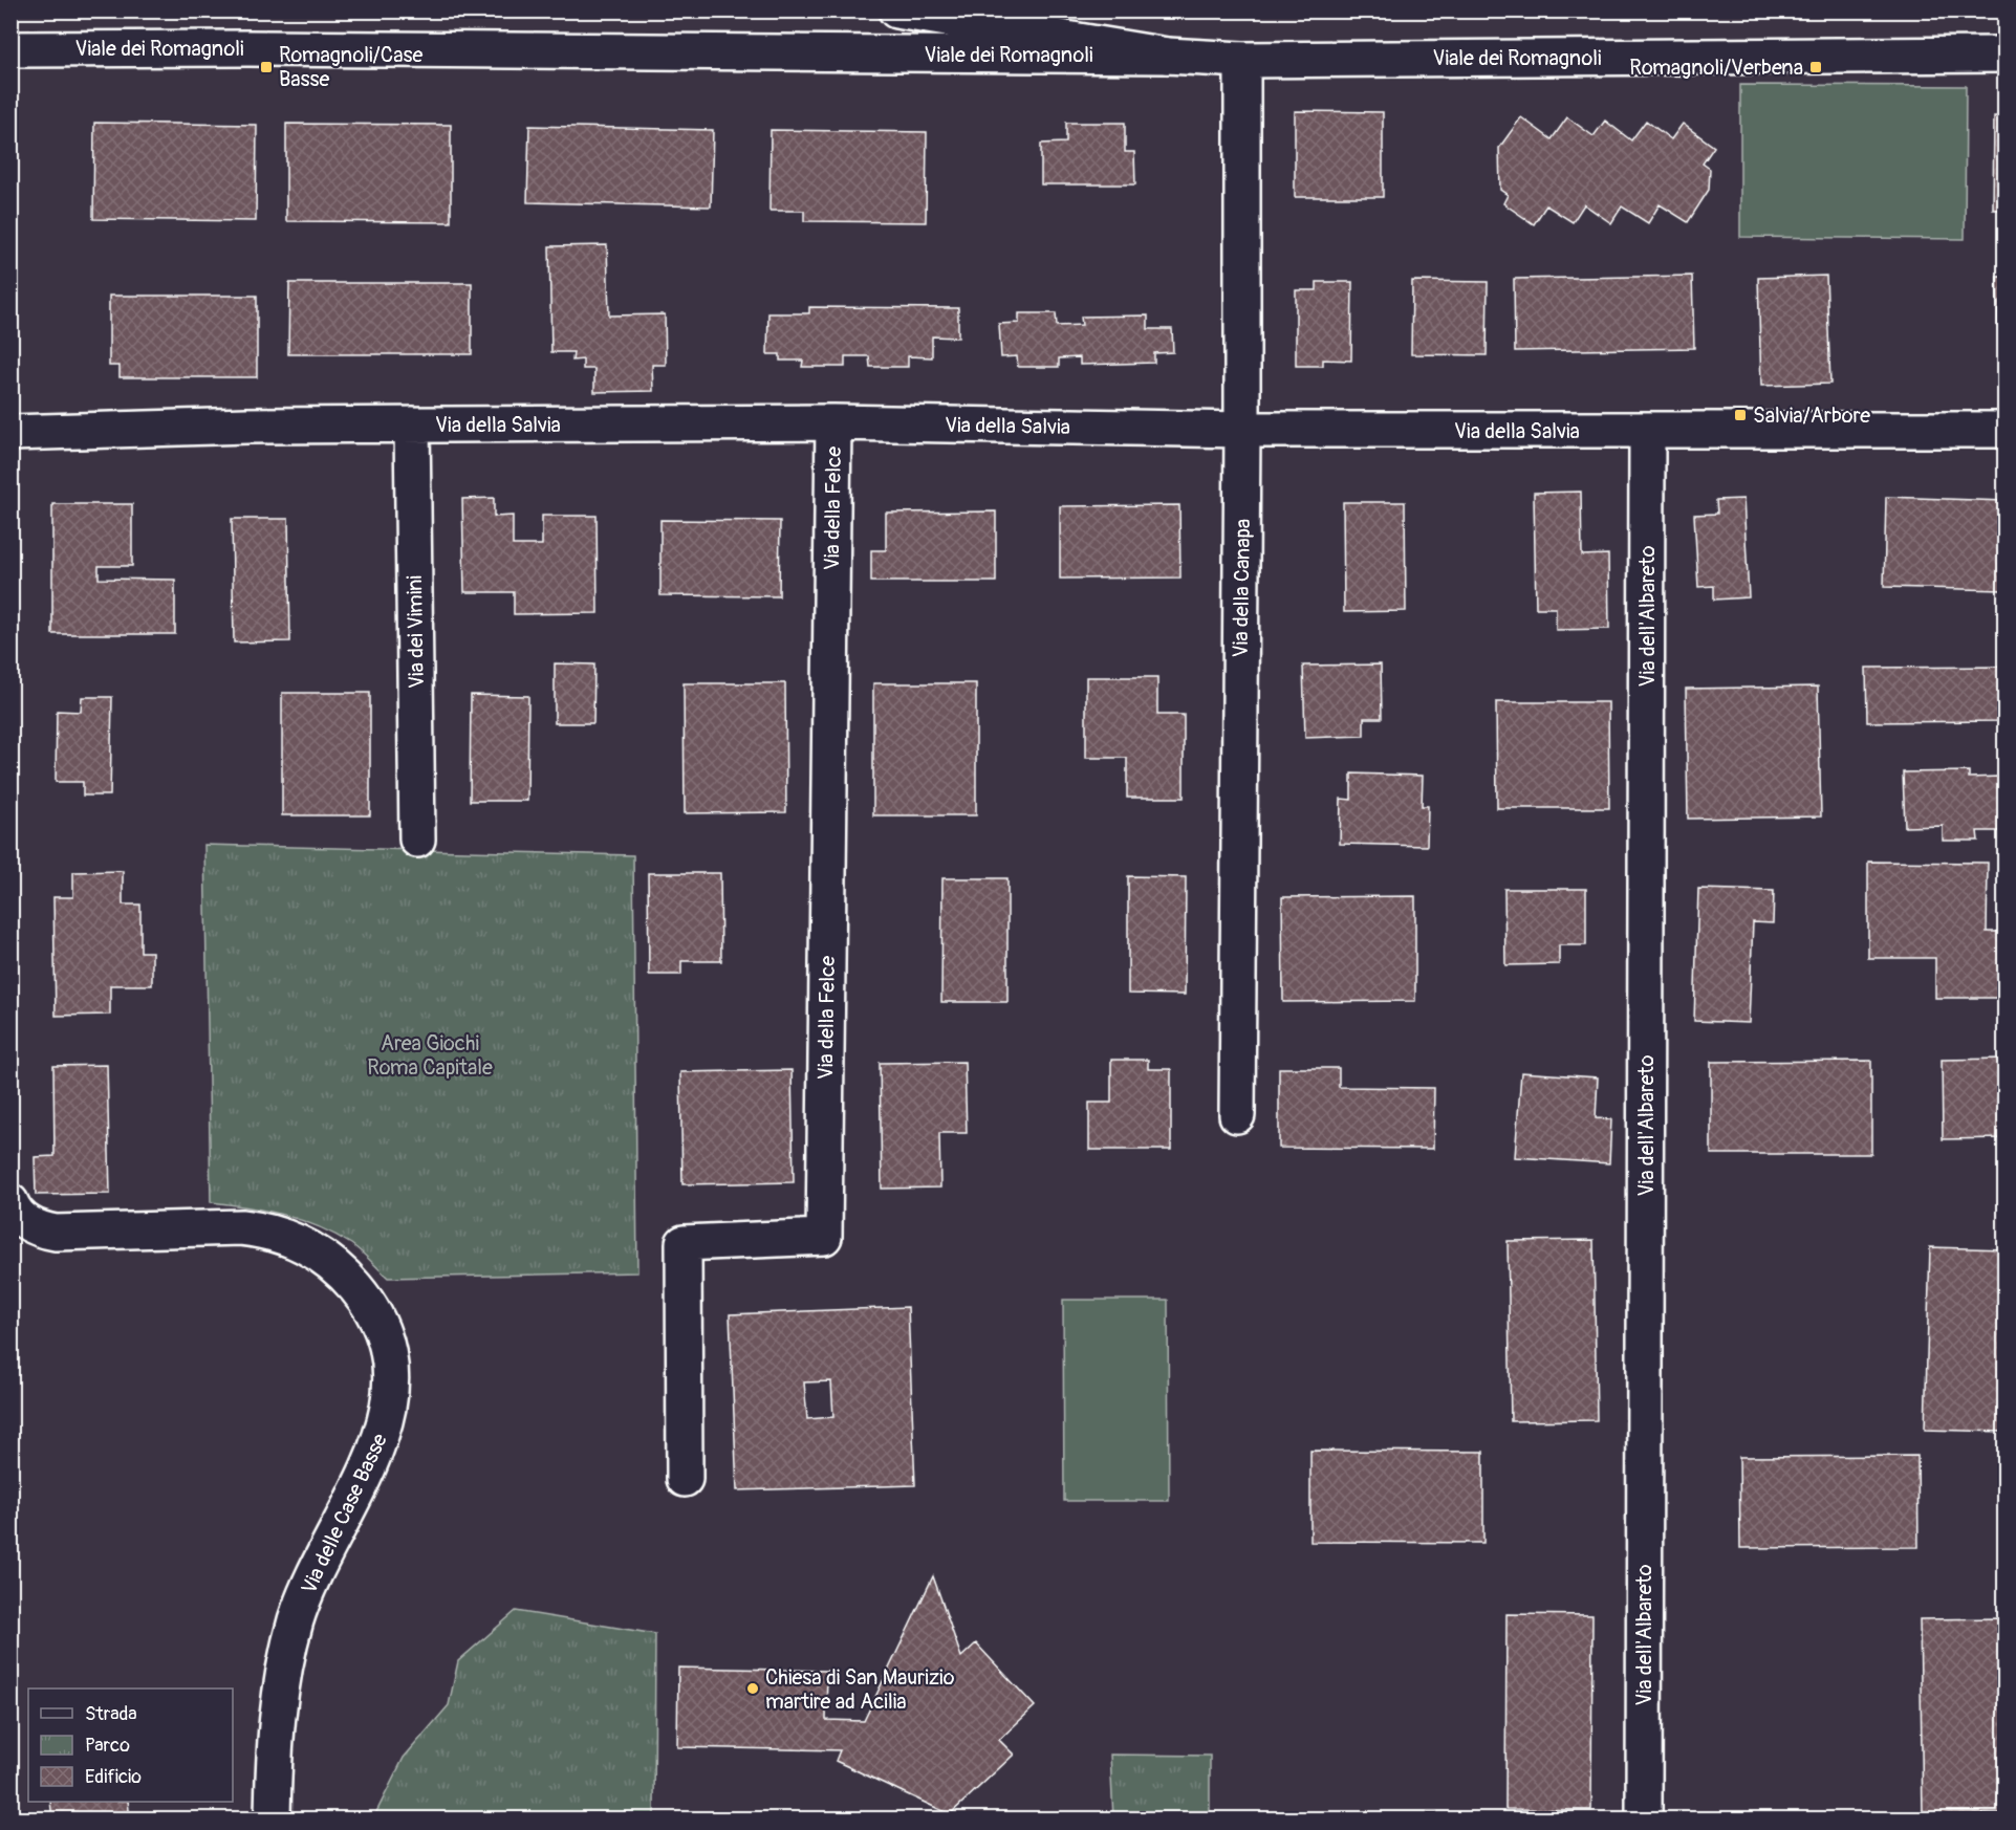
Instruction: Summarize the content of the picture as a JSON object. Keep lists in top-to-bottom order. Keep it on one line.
{"streets":{"street":["Viale dei Romagnoli","Via della Salvia","Via della Felce","Via della Canapa","Via dell'Albareto","Via dei Vimini","Via delle Case Basse"]},"crossings":[["Viale dei Romagnoli","Via della Canapa"],["Via della Salvia","Via della Felce"],["Via della Salvia","Via della Canapa"],["Via della Salvia","Via dell'Albareto"],["Via della Salvia","Via dei Vimini"]],"parks":["Area Giochi Roma Capitale"],"places":{"transit":["Romagnoli/Case Basse","Romagnoli/Verbena","Salvia/Arbore"],"other":["Chiesa di San Maurizio martire ad Acilia"]},"legend":["Strada","Parco","Edificio"]}
